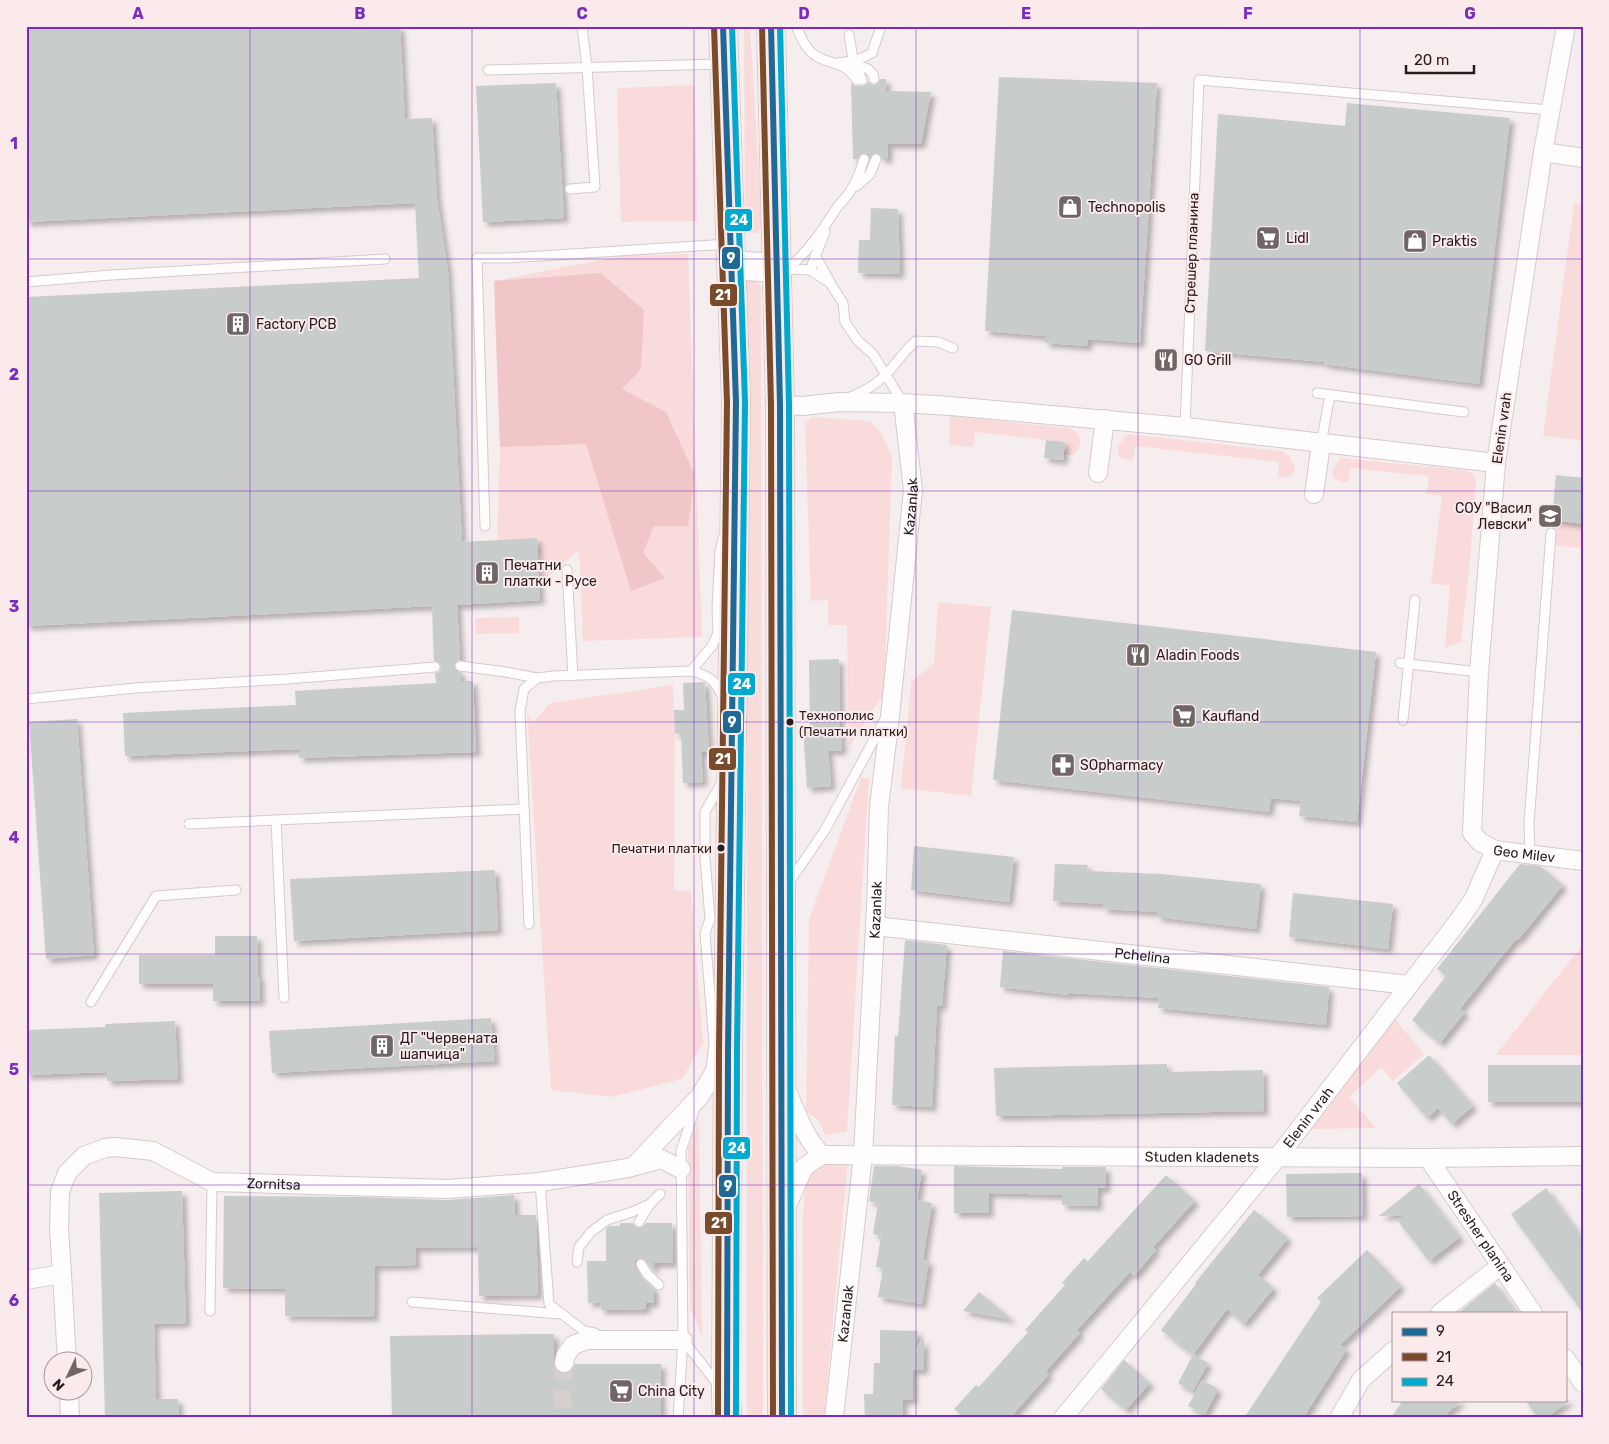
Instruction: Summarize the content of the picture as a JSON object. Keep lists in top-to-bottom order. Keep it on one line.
{"streets":{"street":["Elenin vrah","Kazanlak","Geo Milev","Pchelina","Studen kladenets","Zornitsa","Stresher planina"],"lane":["Стрешер планина"]},"crossings":[["Стрешер планина","Elenin vrah"],["Elenin vrah","Geo Milev"],["Elenin vrah","Pchelina"],["Elenin vrah","Studen kladenets"],["Kazanlak","Pchelina"],["Kazanlak","Studen kladenets"],["Studen kladenets","Stresher planina"]],"places":{"shop":["Technopolis","Praktis"],"supermarket":["Lidl","Kaufland","China City"],"building":["Factory PCB","Печатни платки - Русе","ДГ \"Червената шапчица\""],"restaurant":["GO Grill","Aladin Foods"],"school or university":["СОУ \"Васил Левски\""],"other":["Технополис (Печатни платки)","Печатни платки"],"pharmacy":["SOpharmacy"]},"lines":["transit line 9","transit line 21","transit line 24"],"legend":["9","21","24"],"scale_bar":"20 m","north":"bottom left","grid":{"columns":["A","B","C","D","E","F","G"],"rows":["1","2","3","4","5","6"]}}
